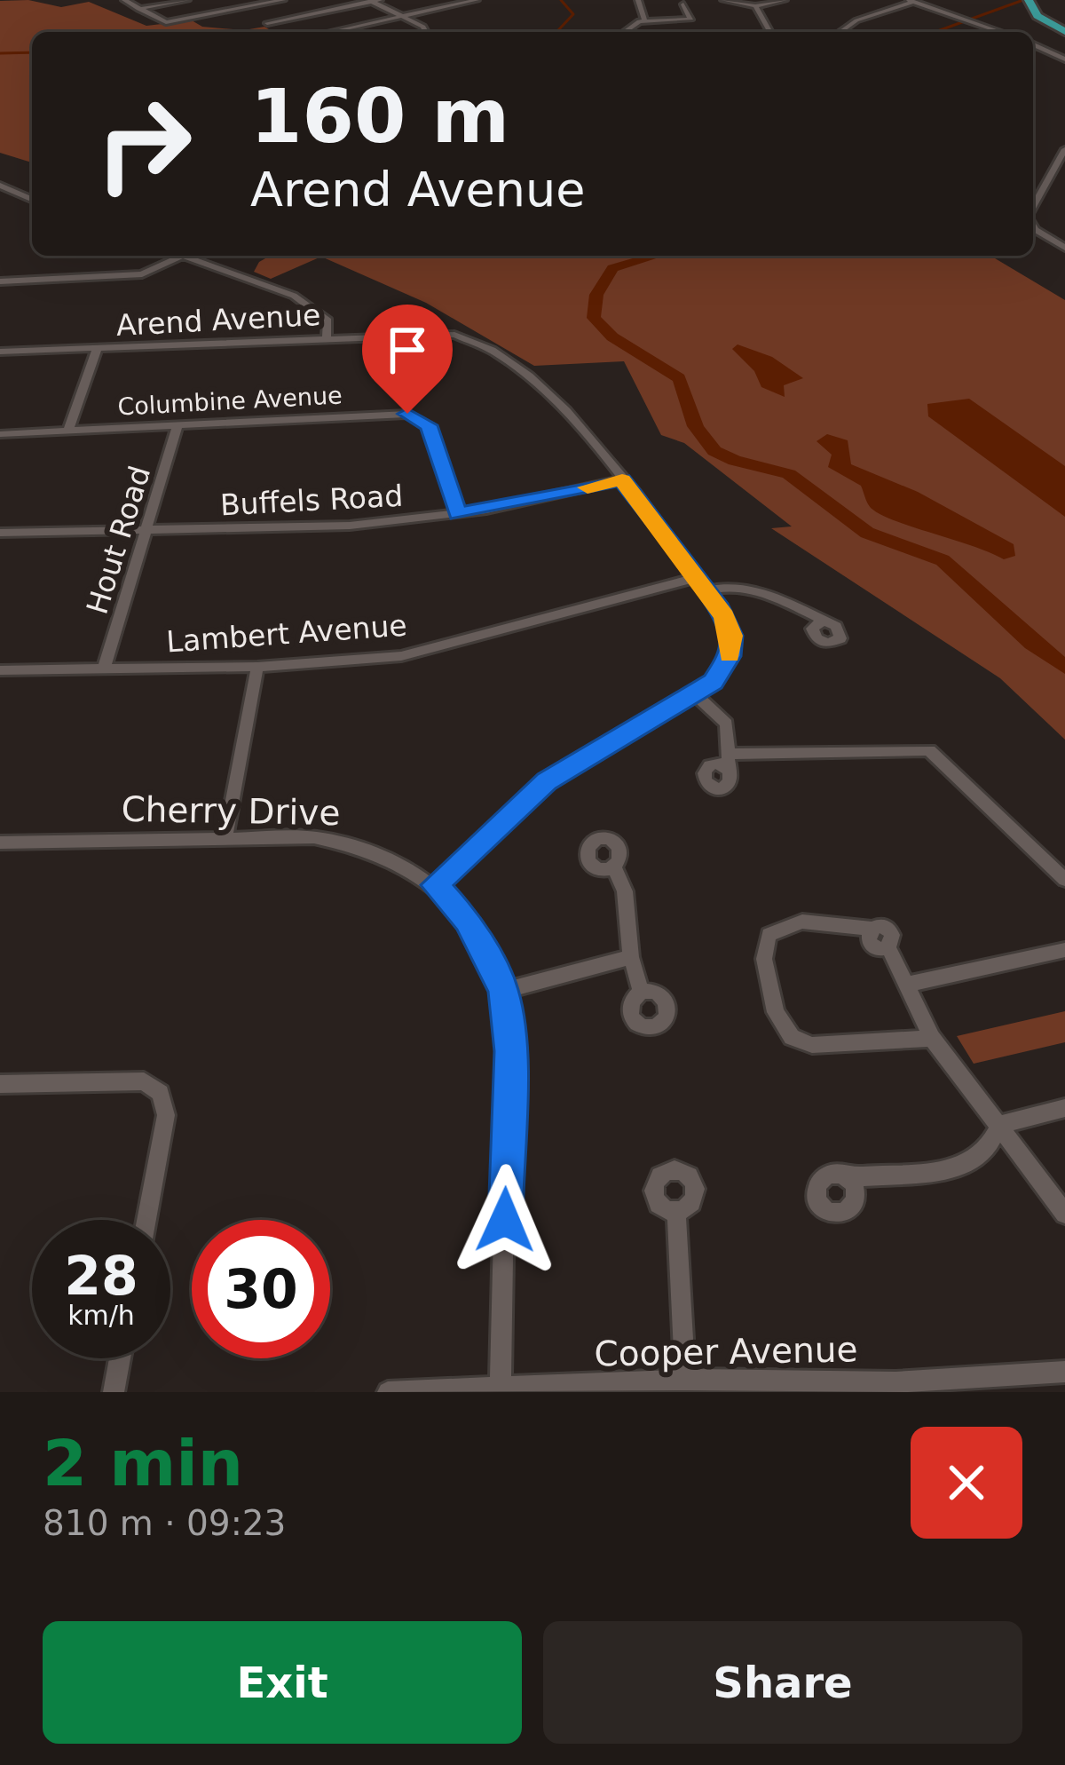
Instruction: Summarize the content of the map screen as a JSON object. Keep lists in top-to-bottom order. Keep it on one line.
{"streets":{"street":["Arend Avenue","Columbine Avenue","Buffels Road","Hout Road","Lambert Avenue","Cherry Drive","Cooper Avenue"]},"crossings":[["Arend Avenue","Buffels Road"],["Arend Avenue","Lambert Avenue"],["Arend Avenue","Cherry Drive"],["Columbine Avenue","Buffels Road"],["Columbine Avenue","Hout Road"],["Buffels Road","Hout Road"],["Hout Road","Lambert Avenue"],["Cherry Drive","Cooper Avenue"]],"page":{"turn":["160 m","Arend Avenue"],"speed":"28 km/h","limit":"30","heading":["2 min","810 m · 09:23"],"buttons":["Exit","Share"]}}
